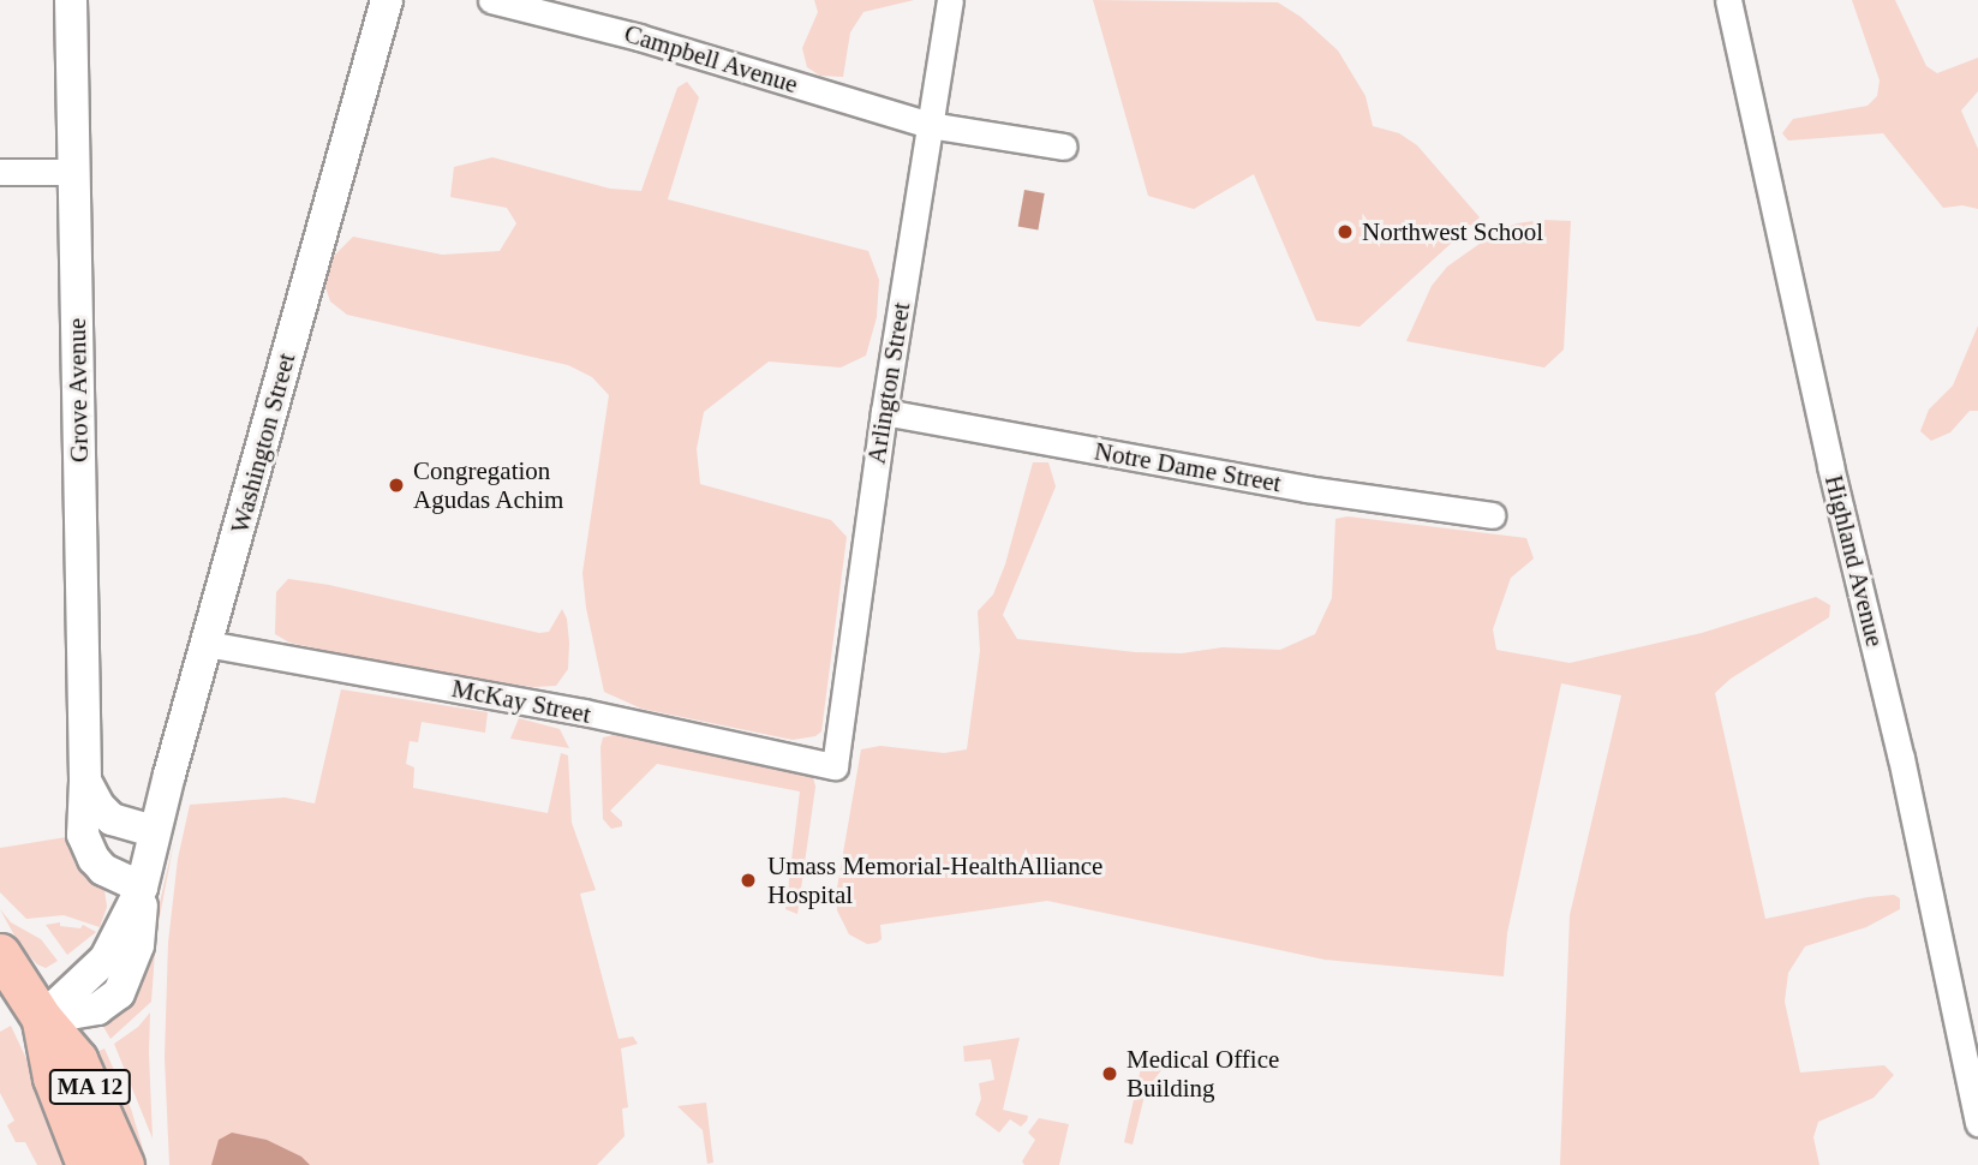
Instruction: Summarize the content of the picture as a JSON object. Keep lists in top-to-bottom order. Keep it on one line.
{"streets":{"main road":["MA 12"],"street":["Campbell Avenue","Arlington Street","Grove Avenue","Washington Street","Notre Dame Street","Highland Avenue","McKay Street"]},"crossings":[["Campbell Avenue","Arlington Street"],["Arlington Street","Notre Dame Street"],["Arlington Street","McKay Street"],["Grove Avenue","Washington Street"],["Washington Street","McKay Street"],["Washington Street","MA 12"]],"places":["Northwest School","Congregation Agudas Achim","Umass Memorial-HealthAlliance Hospital","Medical Office Building"]}
